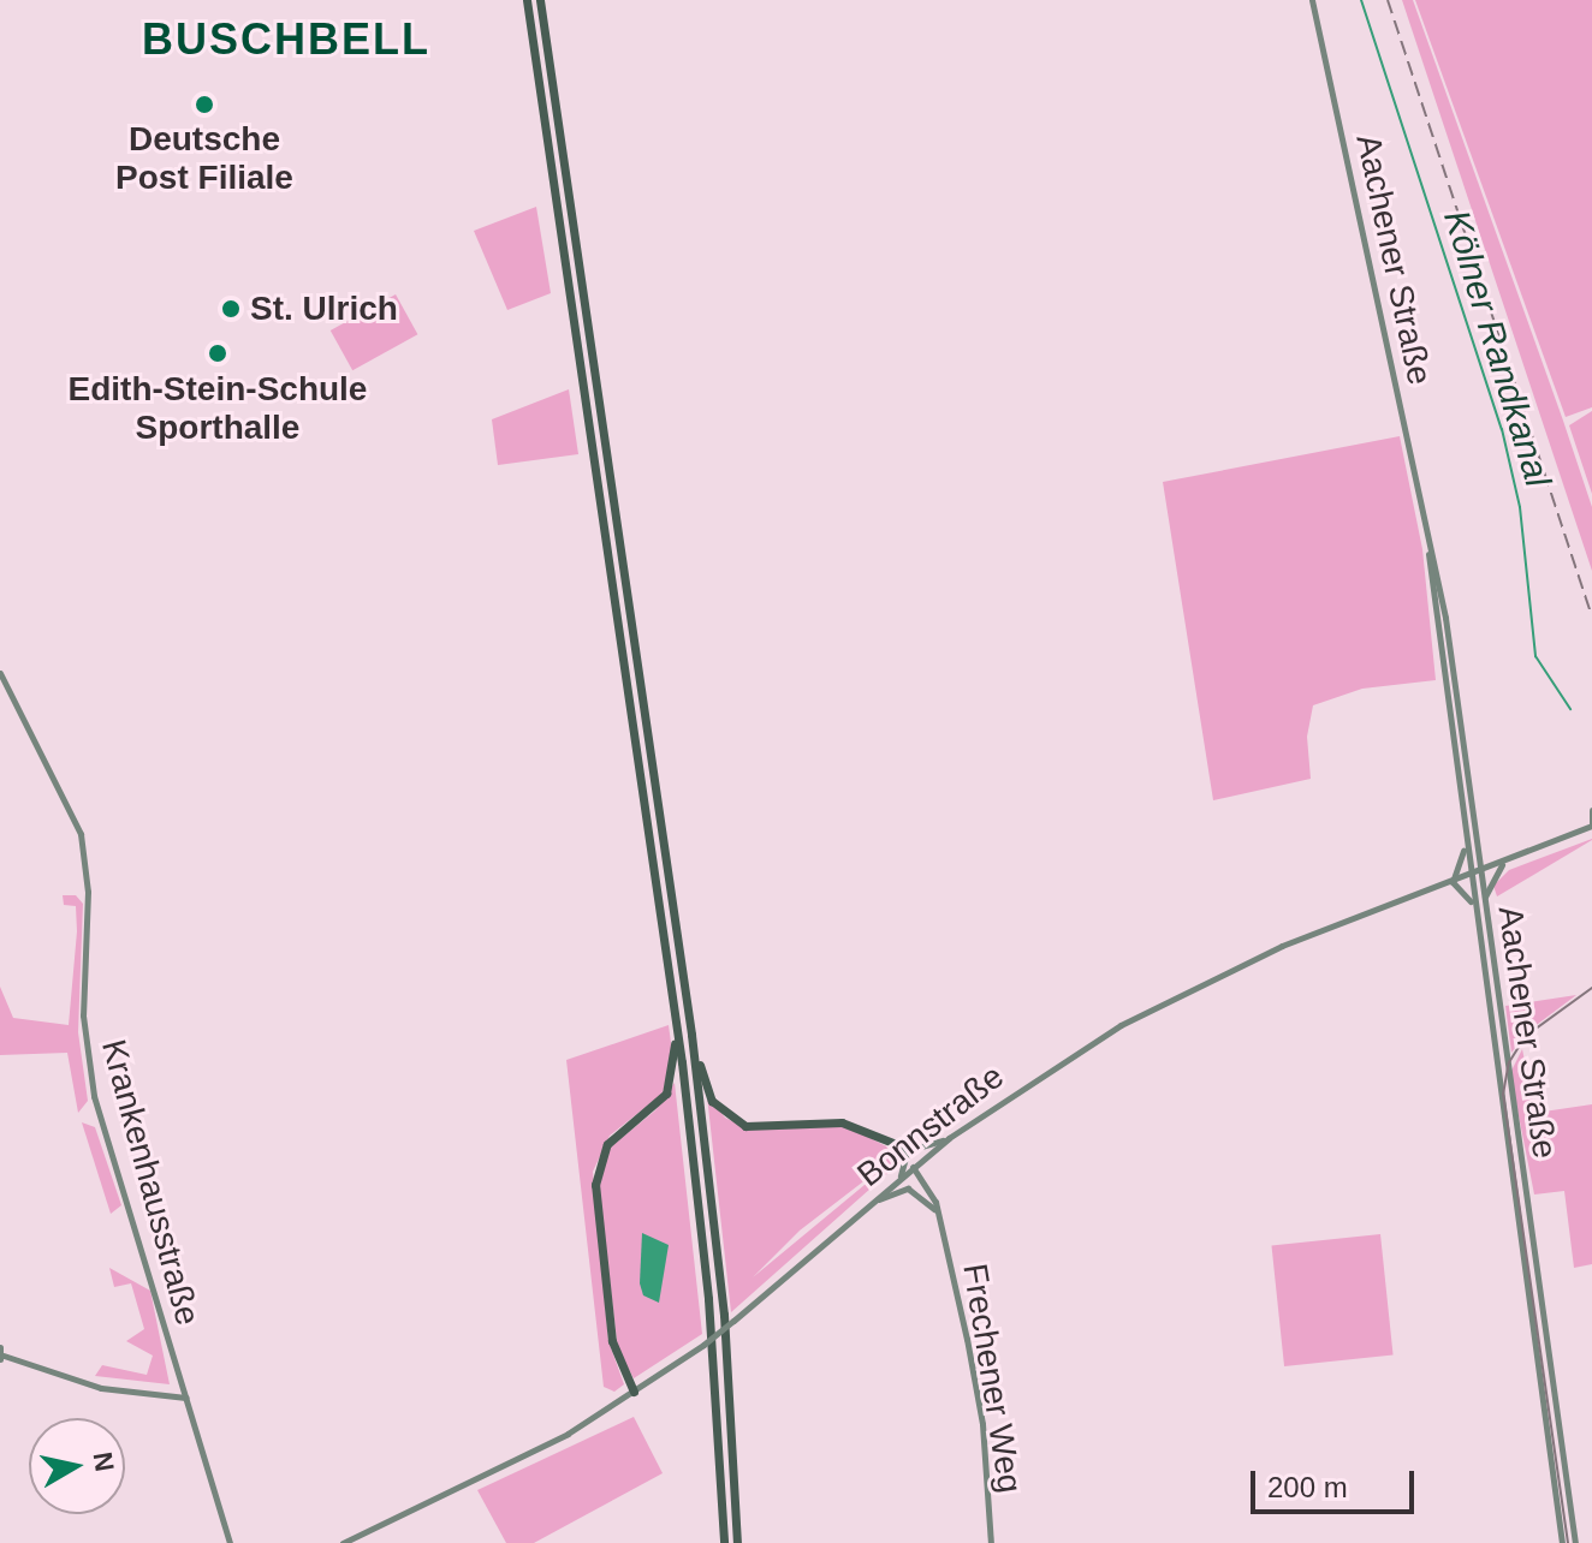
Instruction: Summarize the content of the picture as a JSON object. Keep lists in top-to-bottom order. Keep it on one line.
{"streets":{"main road":["Aachener Straße","Bonnstraße","Krankenhausstraße","Frechener Weg"]},"crossings":[["Aachener Straße","Bonnstraße"],["Bonnstraße","Frechener Weg"]],"districts":["BUSCHBELL"],"water":["Kölner Randkanal"],"places":["Deutsche Post Filiale","St. Ulrich","Edith-Stein-Schule Sporthalle"],"scale_bar":"200 m","north":"right"}
